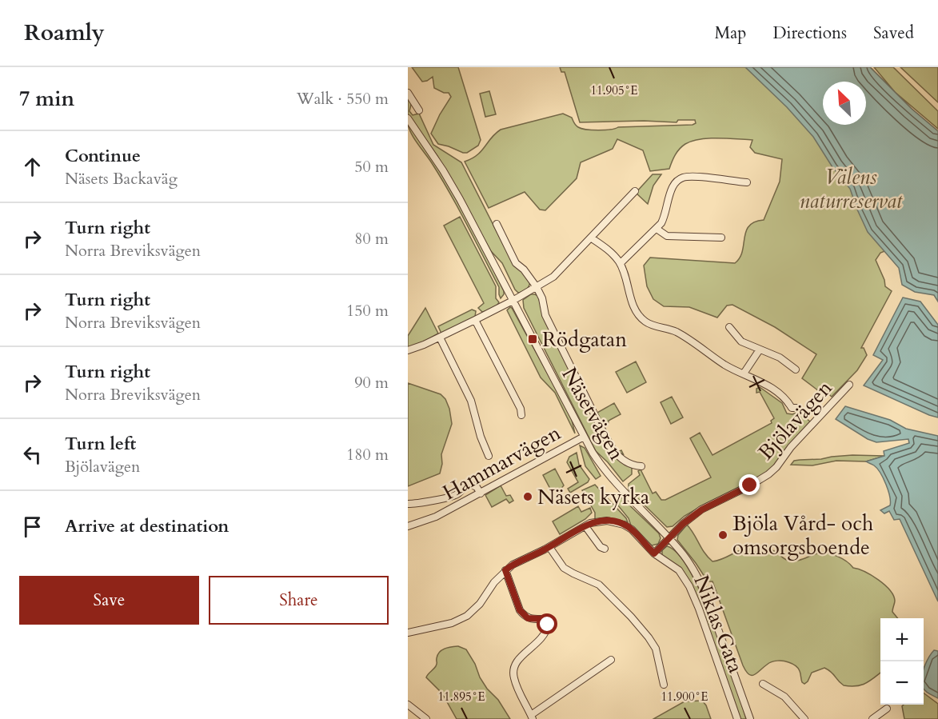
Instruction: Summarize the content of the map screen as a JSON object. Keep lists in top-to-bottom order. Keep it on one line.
{"streets":{"street":["Näsetvägen","Bjölavägen","Hammarvägen","Niklas Gata"]},"crossings":[["Näsetvägen","Bjölavägen"],["Näsetvägen","Hammarvägen"],["Bjölavägen","Niklas Gata"]],"parks":["Välens naturreservat"],"places":{"transit":["Rödgatan"],"other":["Näsets kyrka","Bjöla Vård- och omsorgsboende"]},"north":"top left","page":{"header":"Roamly","nav":["Map","Directions","Saved"],"heading":["7 min","Walk · 550 m"],"list":[["Continue","Näsets Backaväg","50 m"],["Turn right","Norra Breviksvägen","80 m"],["Turn right","Norra Breviksvägen","150 m"],["Turn right","Norra Breviksvägen","90 m"],["Turn left","Bjölavägen","180 m"],"Arrive at destination"],"buttons":["Save","Share"],"map_buttons":["+","−"]},"coordinates":["11.905°E","11.895°E","11.900°E"]}
